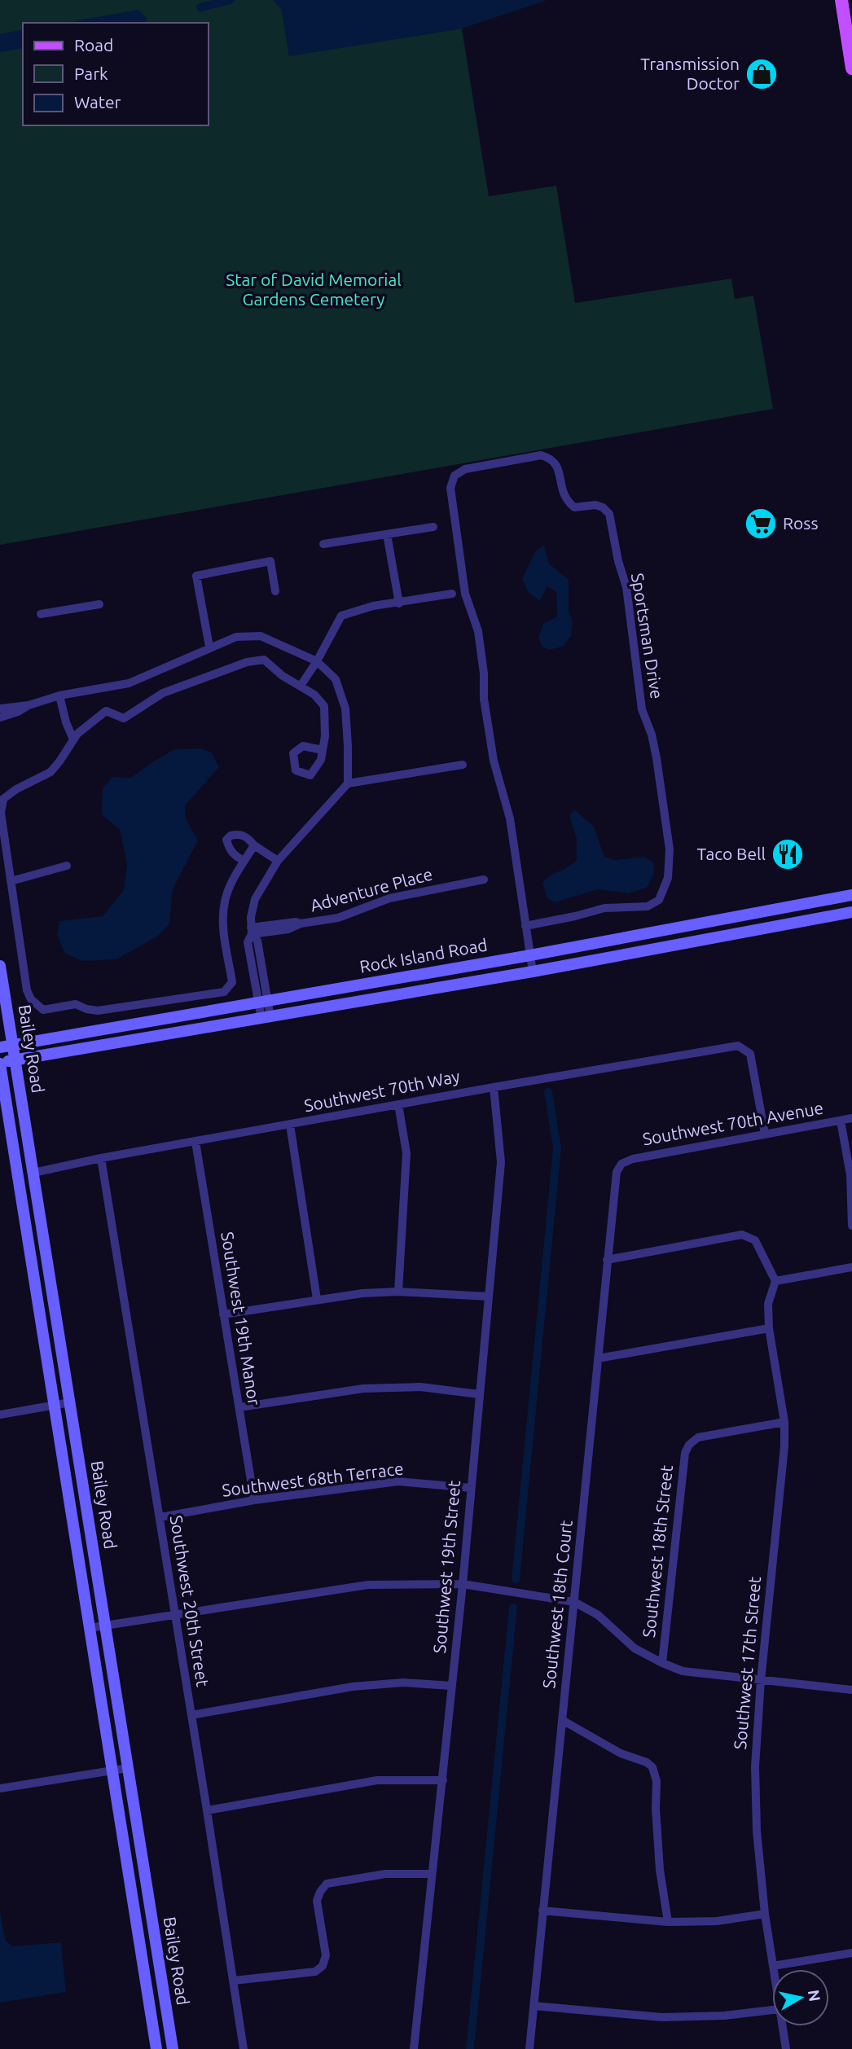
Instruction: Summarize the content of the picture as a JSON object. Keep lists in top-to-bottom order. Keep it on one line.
{"streets":{"street":["Sportsman Drive","Adventure Place","Rock Island Road","Bailey Road","Southwest 70th Way","Southwest 70th Avenue","Southwest 19th Manor","Southwest 68th Terrace","Southwest 18th Street","Southwest 19th Street","Southwest 20th Street","Southwest 18th Court","Southwest 17th Street"]},"crossings":[["Sportsman Drive","Rock Island Road"],["Rock Island Road","Bailey Road"],["Bailey Road","Southwest 70th Way"],["Southwest 70th Way","Southwest 70th Avenue"],["Southwest 70th Way","Southwest 19th Manor"],["Southwest 70th Way","Southwest 19th Street"],["Southwest 70th Way","Southwest 20th Street"],["Southwest 70th Avenue","Southwest 18th Court"],["Southwest 19th Manor","Southwest 68th Terrace"],["Southwest 68th Terrace","Southwest 19th Street"],["Southwest 68th Terrace","Southwest 20th Street"],["Southwest 18th Street","Southwest 17th Street"]],"parks":["Star of David Memorial Gardens Cemetery"],"places":{"shop":["Transmission Doctor"],"supermarket":["Ross"],"restaurant":["Taco Bell"]},"legend":["Road","Park","Water"],"north":"right"}
